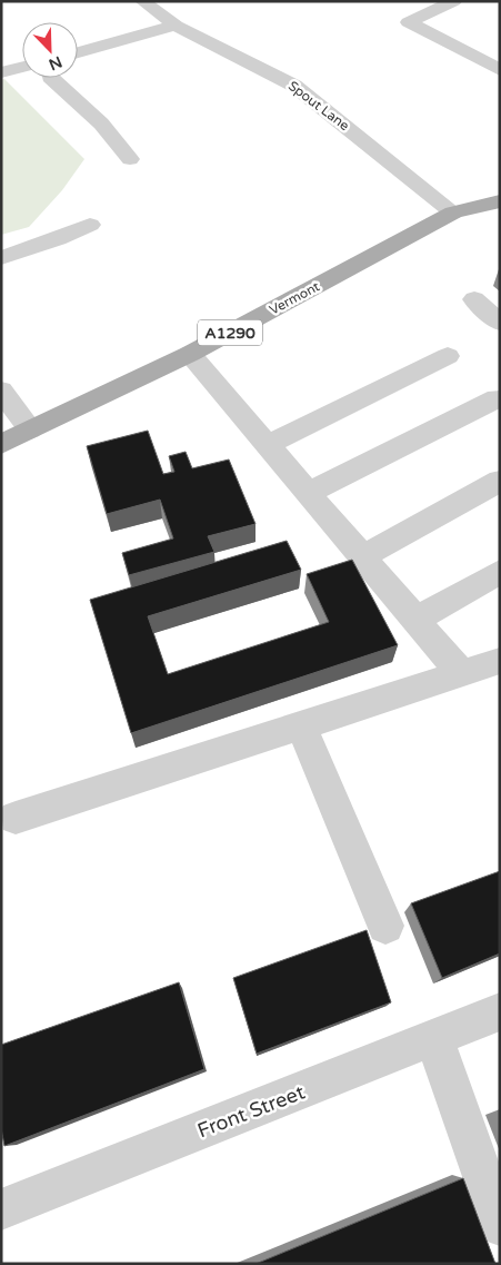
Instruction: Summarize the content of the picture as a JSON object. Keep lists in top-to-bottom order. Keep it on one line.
{"streets":{"main road":["Vermont","A1290"],"street":["Spout Lane","Front Street"]},"crossings":[["Spout Lane","Vermont"]],"north":"bottom right"}
